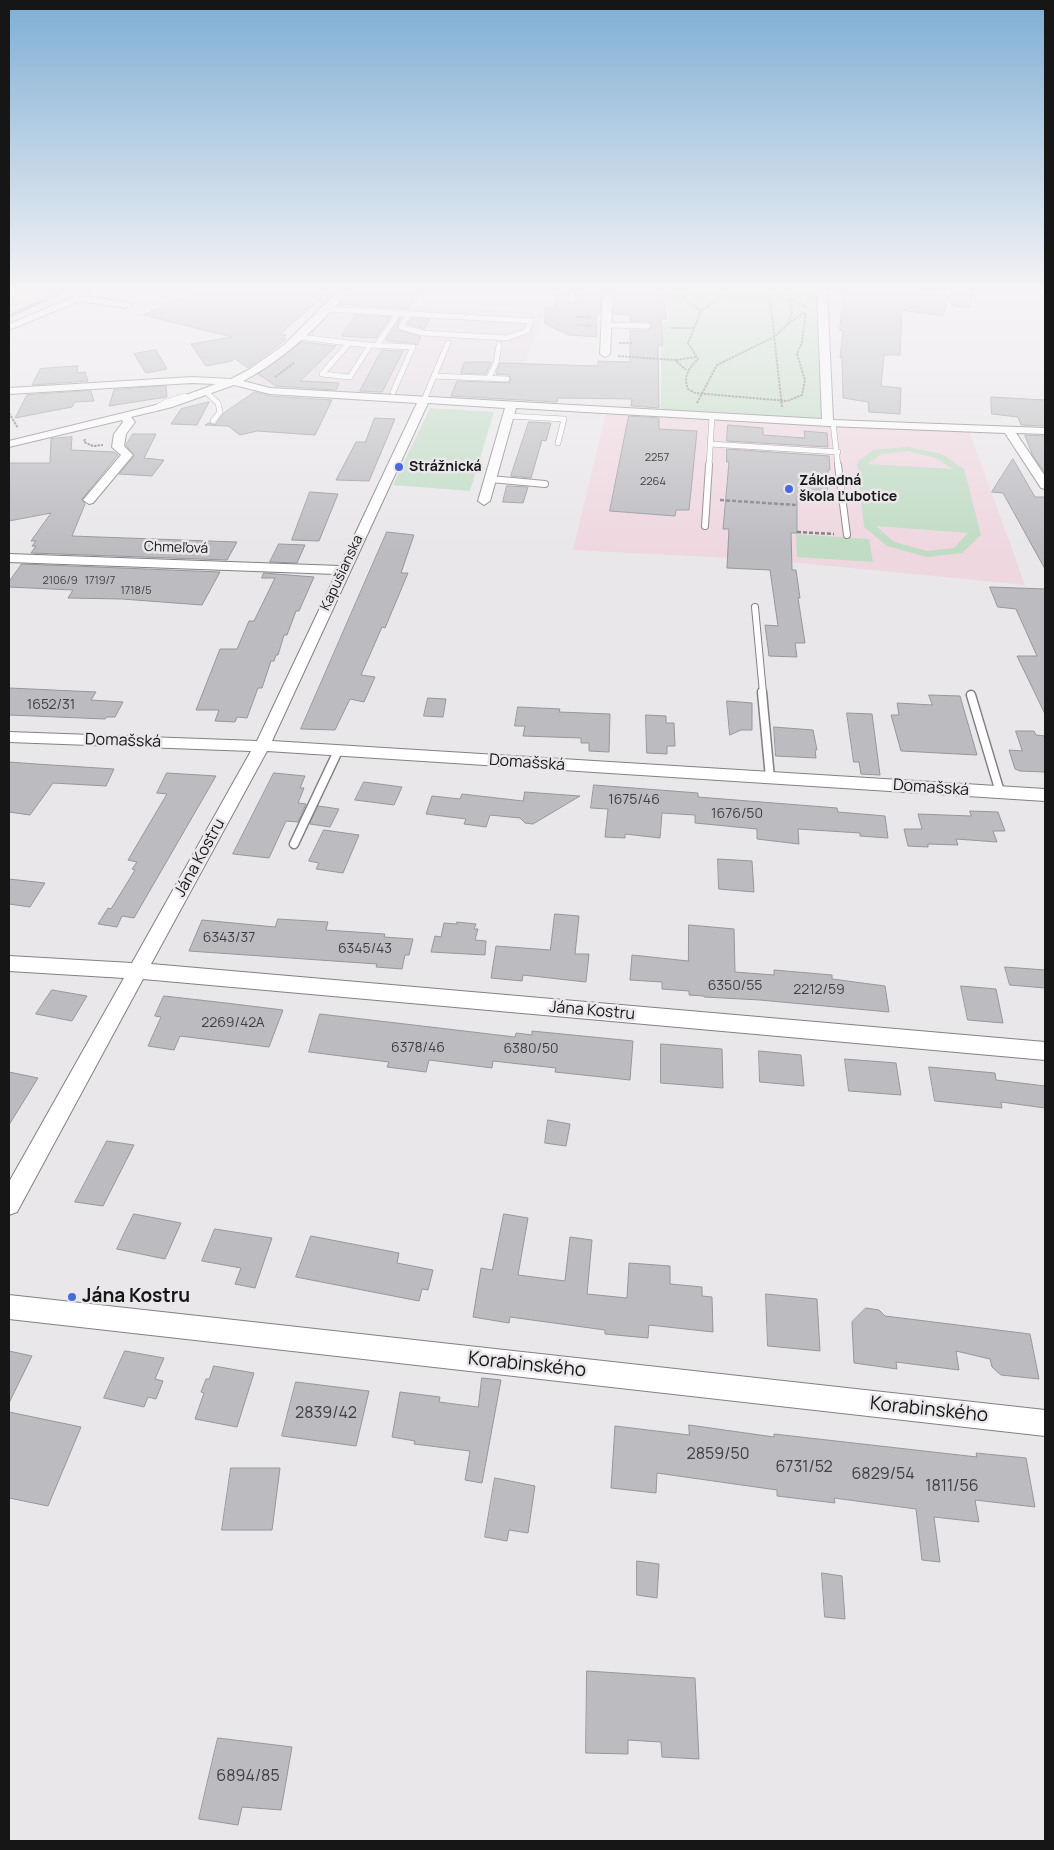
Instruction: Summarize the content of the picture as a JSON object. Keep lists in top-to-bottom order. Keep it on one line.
{"streets":{"street":["Chmeľová","Kapušianska","Domašská","Jána Kostru","Korabinského"]},"crossings":[["Chmeľová","Kapušianska"],["Kapušianska","Domašská"],["Kapušianska","Jána Kostru"],["Domašská","Jána Kostru"]],"places":["Strážnická","Základná škola Ľubotice","Jána Kostru"],"house_numbers":["2257","2264","2106/9","1719/7","1718/5","1652/31","1675/46","1676/50","6343/37","6345/43","6350/55","2212/59","2269/42A","6378/46","6380/50","2839/42","2859/50","6731/52","6829/54","1811/56","6894/85"]}
